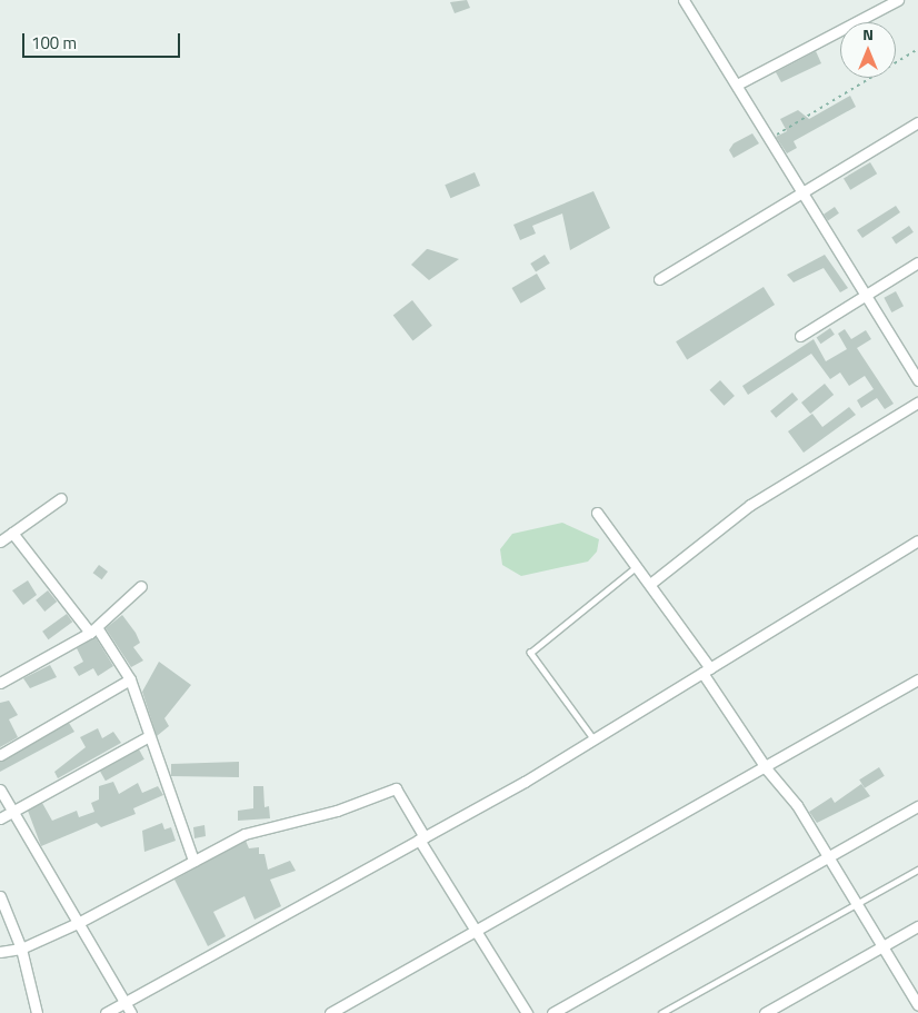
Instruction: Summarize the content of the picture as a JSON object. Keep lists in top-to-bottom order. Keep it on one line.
{"scale_bar":"100 m","north":"top"}
